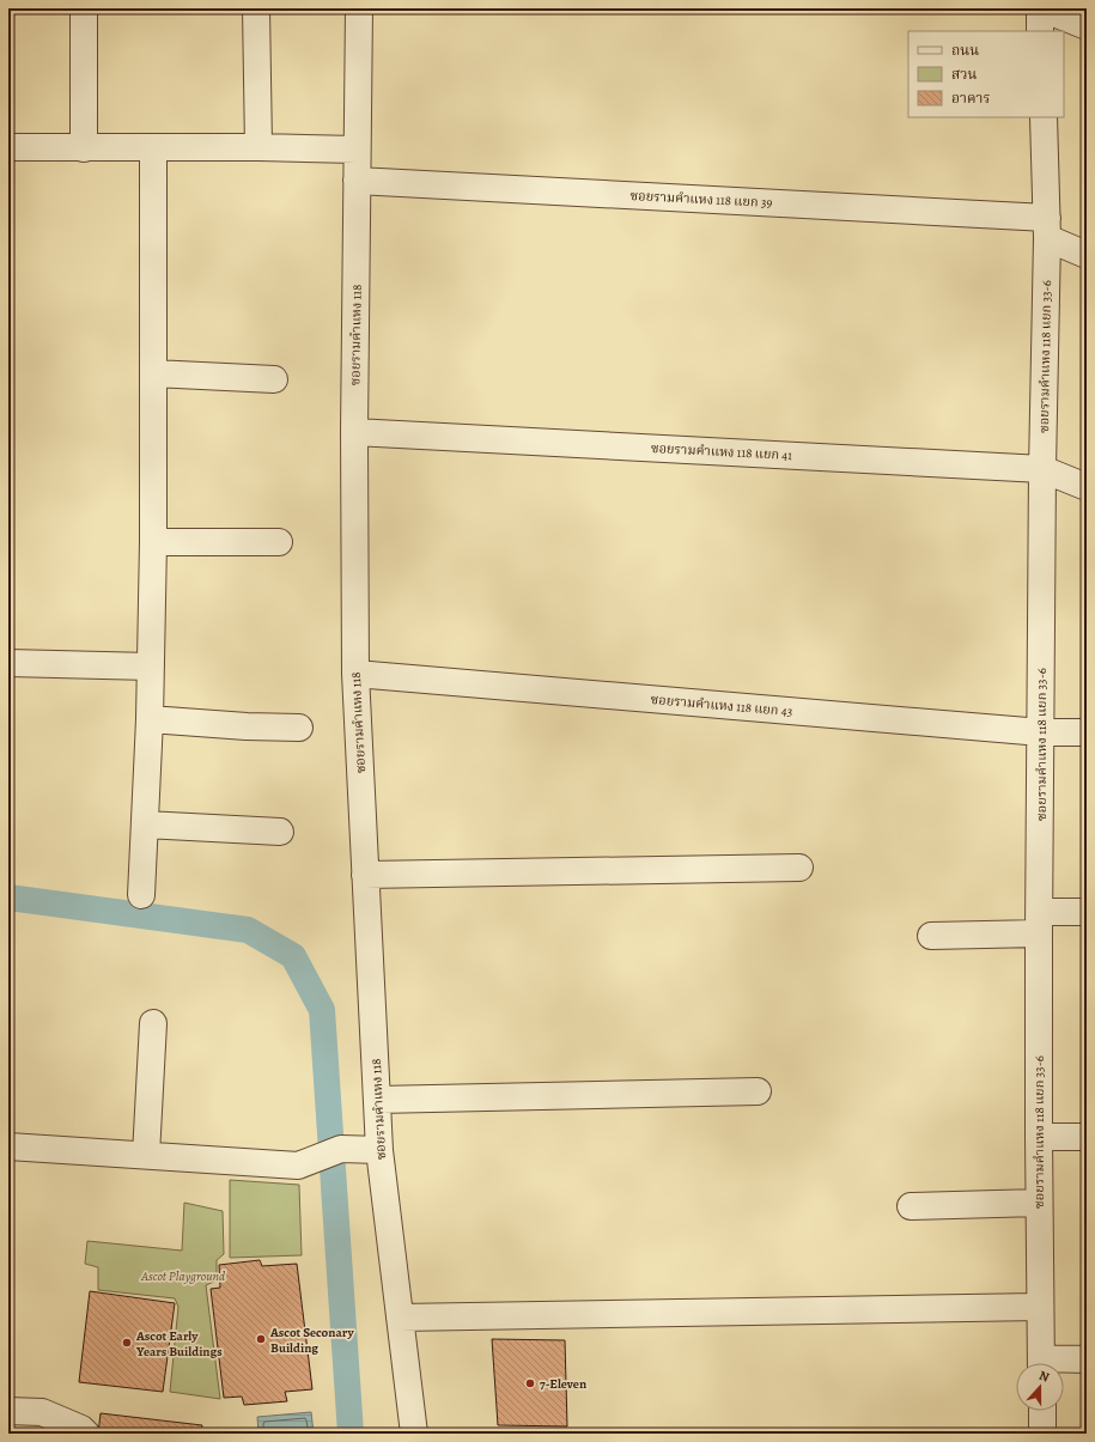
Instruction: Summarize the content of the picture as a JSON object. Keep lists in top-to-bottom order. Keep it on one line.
{"streets":{"street":["ซอยรามคำแหง 118 แยก 39","ซอยรามคำแหง 118","ซอยรามคำแหง 118 แยก 33-6","ซอยรามคำแหง 118 แยก 41","ซอยรามคำแหง 118 แยก 43"]},"crossings":[["ซอยรามคำแหง 118 แยก 39","ซอยรามคำแหง 118"],["ซอยรามคำแหง 118 แยก 39","ซอยรามคำแหง 118 แยก 33-6"],["ซอยรามคำแหง 118","ซอยรามคำแหง 118 แยก 41"],["ซอยรามคำแหง 118","ซอยรามคำแหง 118 แยก 43"],["ซอยรามคำแหง 118 แยก 33-6","ซอยรามคำแหง 118 แยก 41"],["ซอยรามคำแหง 118 แยก 33-6","ซอยรามคำแหง 118 แยก 43"]],"parks":["Ascot Playground"],"places":["Ascot Seconary Building","Ascot Early Years Buildings","7-Eleven"],"legend":["ถนน","สวน","อาคาร"],"north":"top"}
